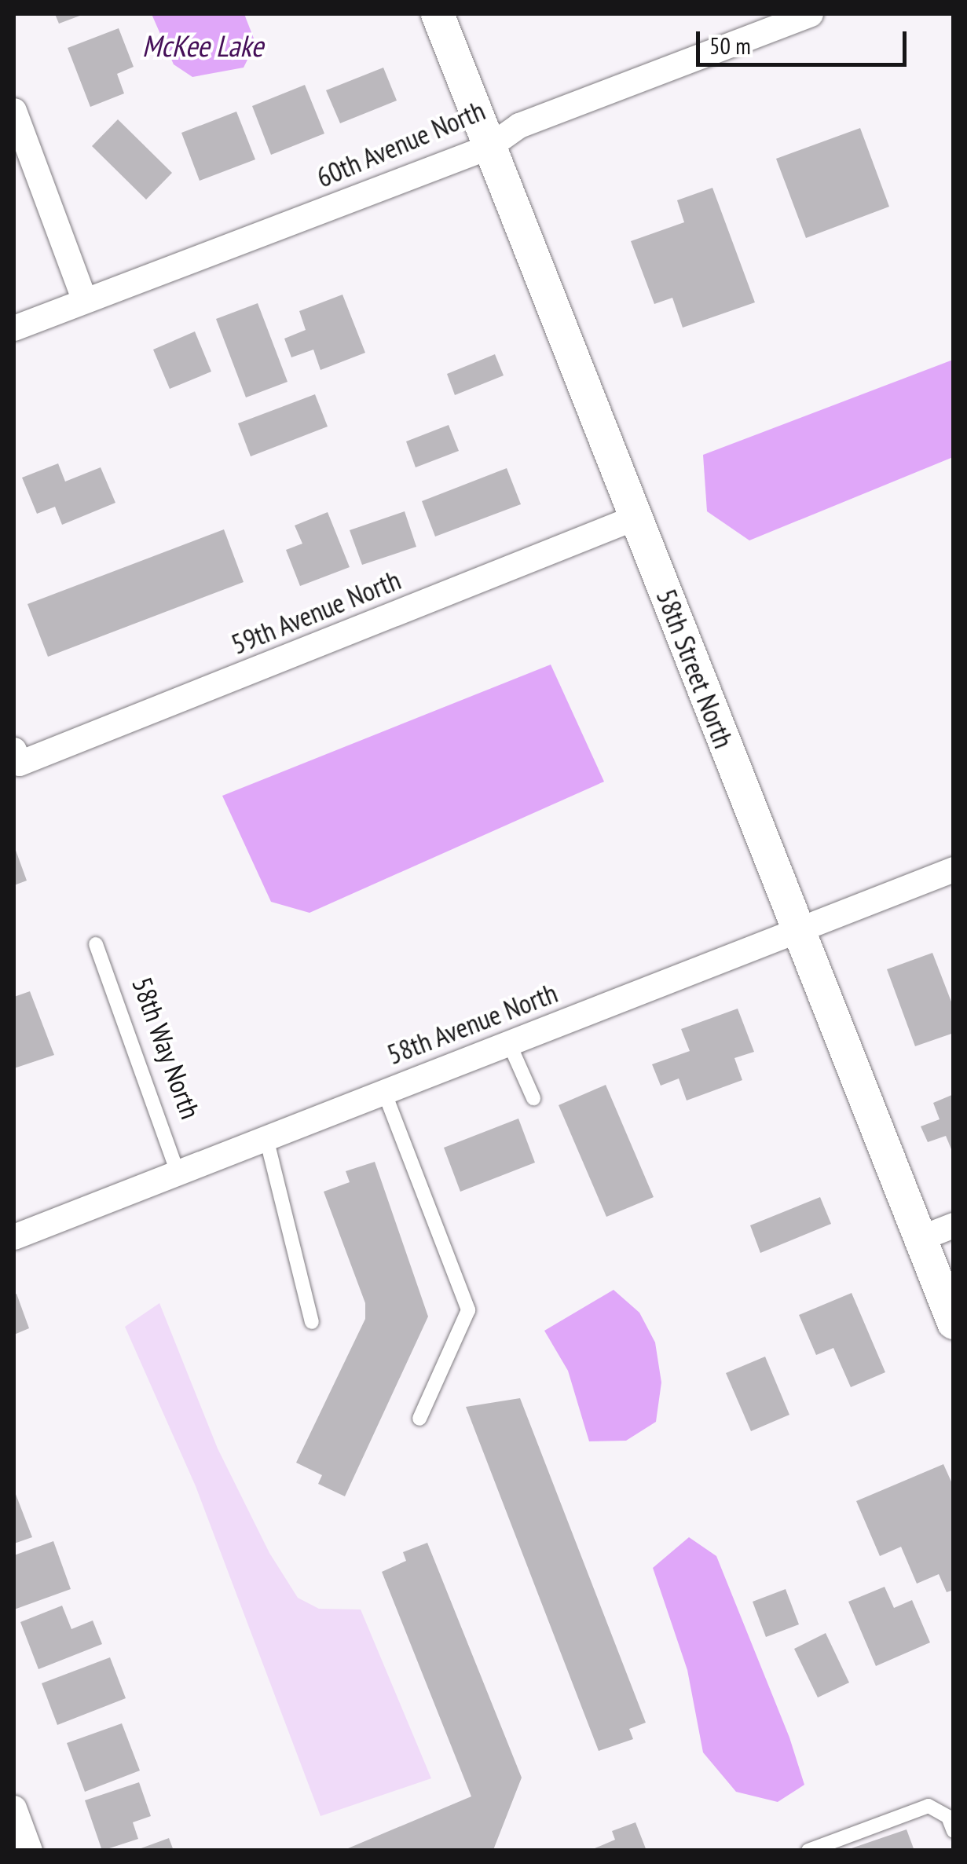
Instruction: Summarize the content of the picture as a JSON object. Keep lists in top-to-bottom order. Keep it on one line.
{"streets":{"street":["60th Avenue North","59th Avenue North","58th Street North","58th Avenue North"],"lane":["58th Way North"]},"crossings":[["60th Avenue North","58th Street North"],["59th Avenue North","58th Street North"],["58th Street North","58th Avenue North"],["58th Avenue North","58th Way North"]],"water":["McKee Lake"],"scale_bar":"50 m"}
